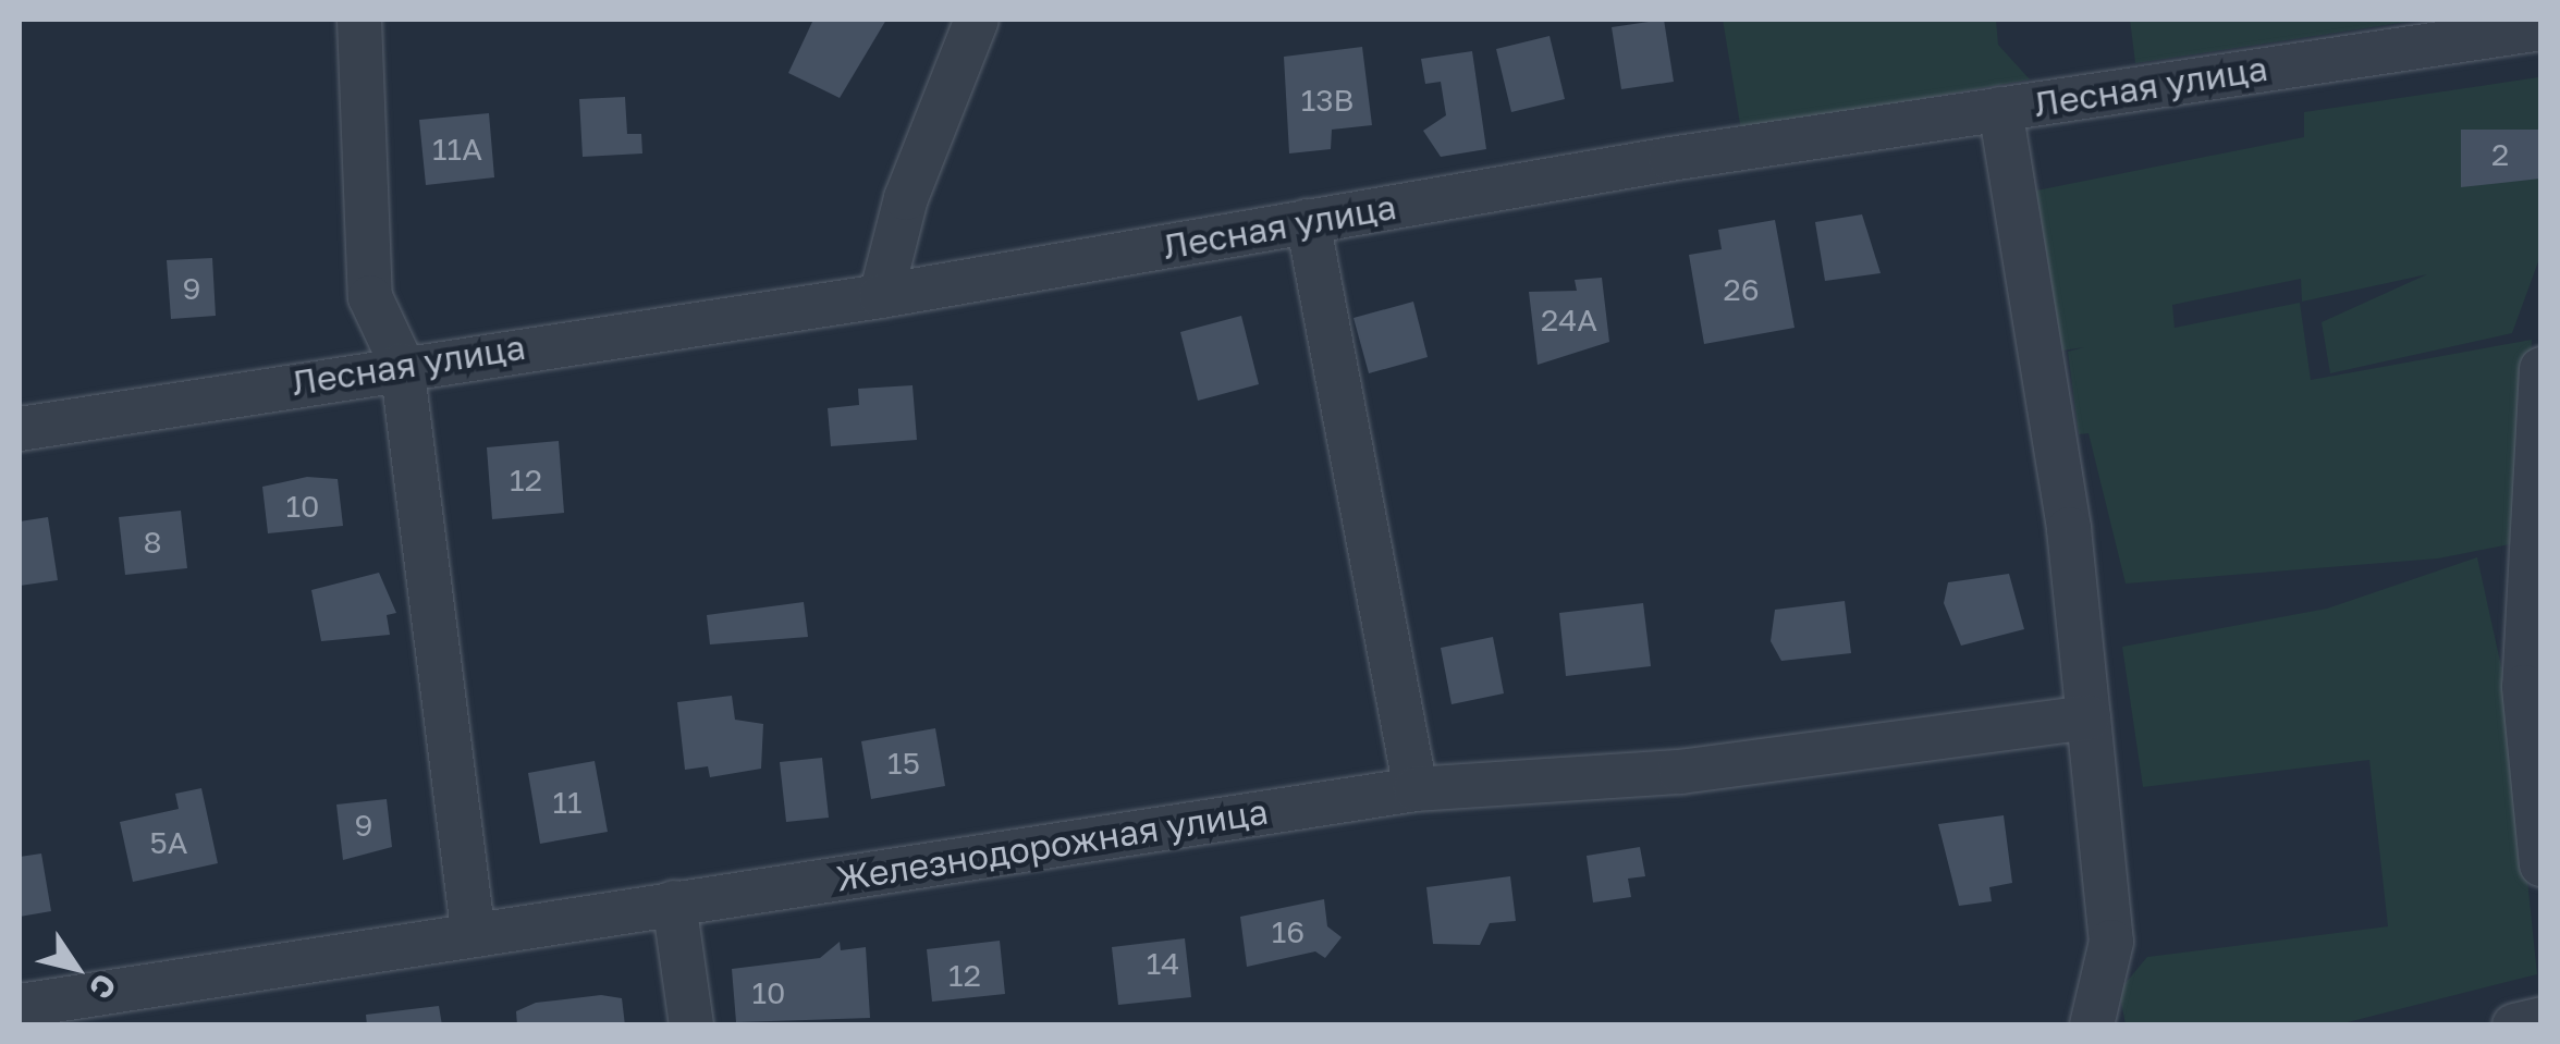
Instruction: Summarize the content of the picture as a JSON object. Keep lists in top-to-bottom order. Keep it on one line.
{"streets":{"street":["Лесная улица","Железнодорожная улица"]},"house_numbers":["13В","11А","2","9","26","24А","12","10","8","15","11","9","5А","16","14","12","10"],"north":"bottom right"}
